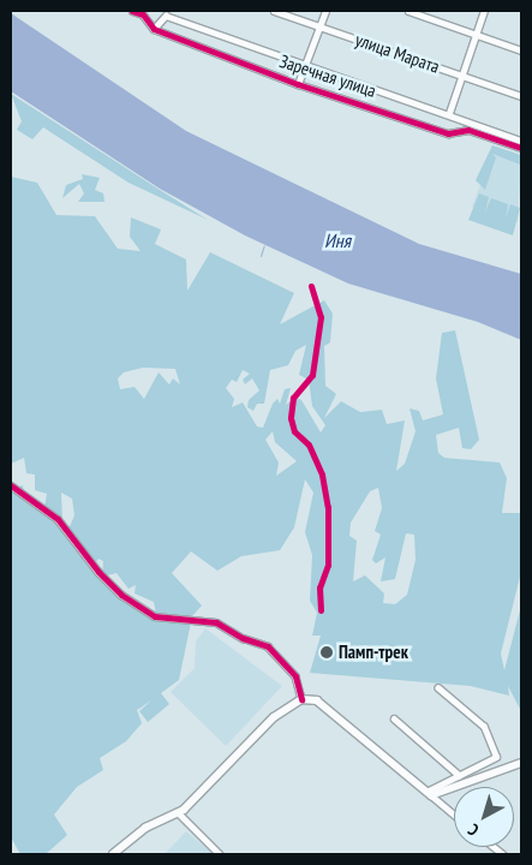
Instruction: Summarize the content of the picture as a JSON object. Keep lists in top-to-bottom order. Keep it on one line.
{"streets":{"street":["улица Марата","Заречная улица"]},"water":["Иня"],"places":["Памп-трек"],"north":"bottom left"}
